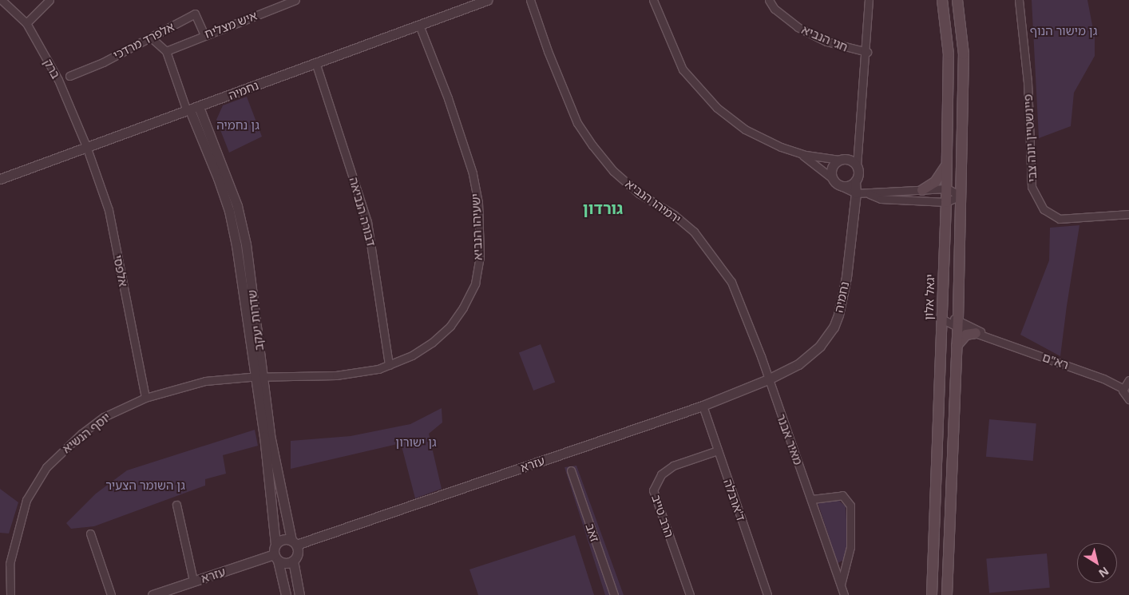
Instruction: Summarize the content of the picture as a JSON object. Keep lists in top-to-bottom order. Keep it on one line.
{"streets":{"main road":["יגאל אלון"],"street":["איש מצליח","חגי הנביא","אלפרד מרדכי","ברק","נחמיה","פיינשטיין יונה צבי","ירמיהו הנביא","דבורה הנביאה","ישעיהו הנביא","אלפסי","שדרות יעקב","רא\"ם","יוסף הנשיא","מאיר אבנר","עזרא","ד'ארבלה","הרב טייב","זאב"]},"crossings":[["איש מצליח","אלפרד מרדכי"],["ברק","נחמיה"],["ברק","אלפסי"],["נחמיה","ירמיהו הנביא"],["נחמיה","דבורה הנביאה"],["נחמיה","ישעיהו הנביא"],["נחמיה","אלפסי"],["נחמיה","שדרות יעקב"],["נחמיה","מאיר אבנר"],["נחמיה","עזרא"],["ירמיהו הנביא","מאיר אבנר"],["ירמיהו הנביא","עזרא"],["דבורה הנביאה","ישעיהו הנביא"],["ישעיהו הנביא","שדרות יעקב"],["ישעיהו הנביא","יוסף הנשיא"],["אלפסי","יוסף הנשיא"],["יגאל אלון","רא\"ם"],["שדרות יעקב","יוסף הנשיא"],["שדרות יעקב","עזרא"],["מאיר אבנר","עזרא"],["עזרא","ד'ארבלה"],["ד'ארבלה","הרב טייב"]],"districts":["גורדון"],"parks":["גן מישור הנוף","גן נחמיה","גן ישורון","גן השומר הצעיר"],"north":"bottom right"}
